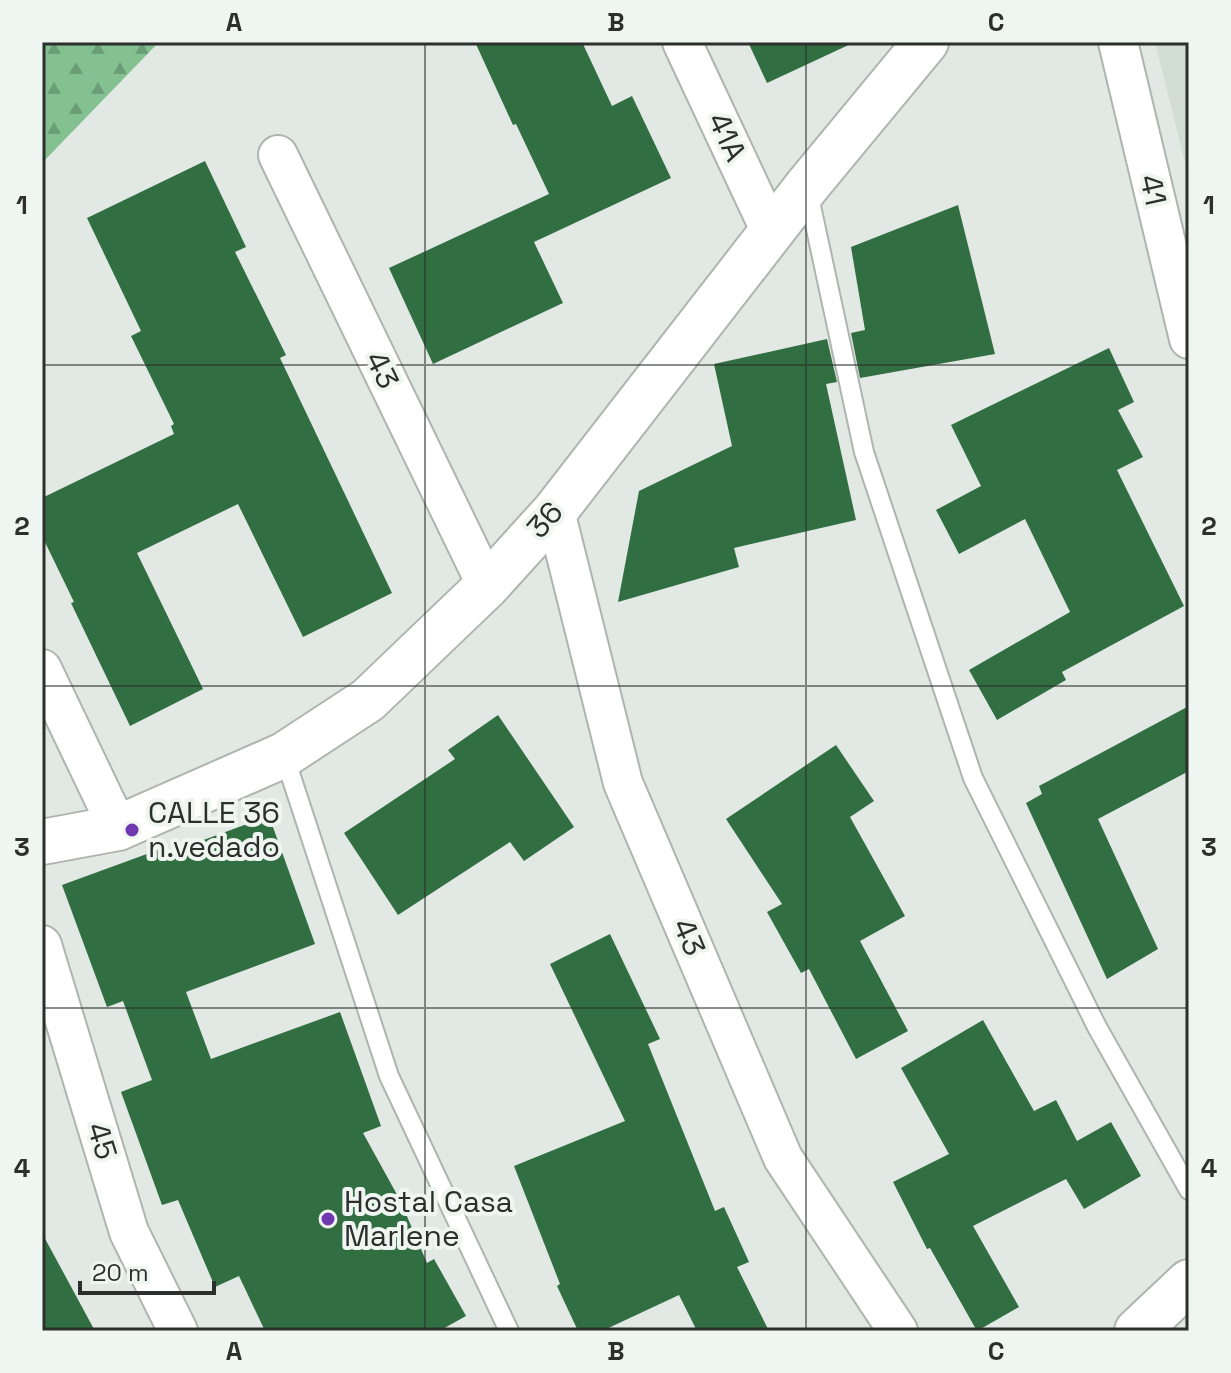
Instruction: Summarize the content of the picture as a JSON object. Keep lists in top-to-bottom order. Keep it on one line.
{"streets":{"street":["41A","41","43","36","45"]},"crossings":[["41A","36"],["43","36"]],"places":["CALLE 36 n.vedado","Hostal Casa Marlene"],"scale_bar":"20 m","grid":{"columns":["A","B","C"],"rows":["1","2","3","4"]}}
